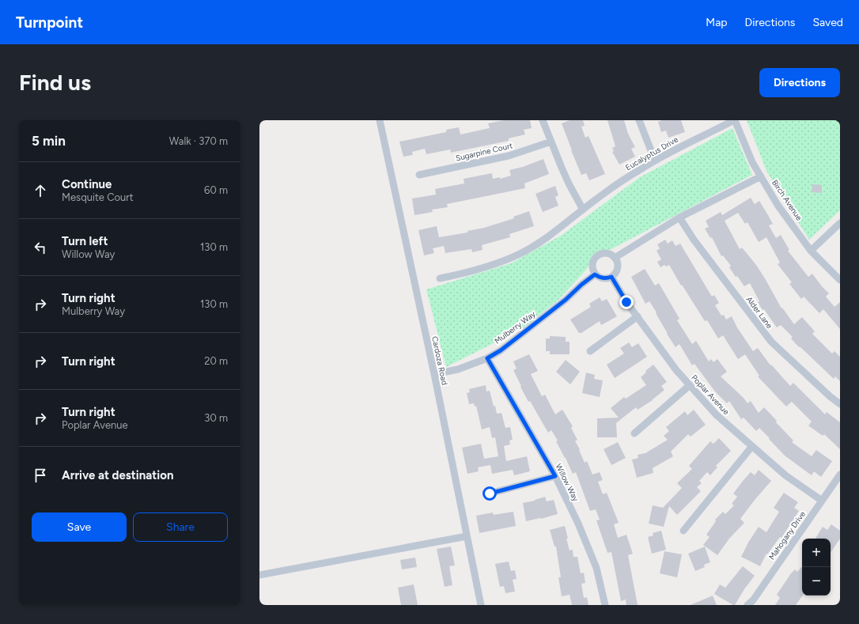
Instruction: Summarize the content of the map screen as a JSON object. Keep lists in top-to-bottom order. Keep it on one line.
{"streets":{"street":["Sugarpine Court","Eucalyptus Drive","Birch Avenue","Alder Lane","Mulberry Way","Cardoza Road","Poplar Avenue","Willow Way","Mahogany Drive"]},"crossings":[["Eucalyptus Drive","Birch Avenue"],["Mulberry Way","Cardoza Road"],["Mulberry Way","Poplar Avenue"],["Mulberry Way","Willow Way"],["Poplar Avenue","Mahogany Drive"]],"page":{"header":"Turnpoint","nav":["Map","Directions","Saved"],"buttons":["Directions",["Save","Share"]],"title":"Find us","heading":["5 min","Walk · 370 m"],"list":[["Continue","Mesquite Court","60 m"],["Turn left","Willow Way","130 m"],["Turn right","Mulberry Way","130 m"],["Turn right","20 m"],["Turn right","Poplar Avenue","30 m"],"Arrive at destination"],"map_buttons":["+","−"]}}
